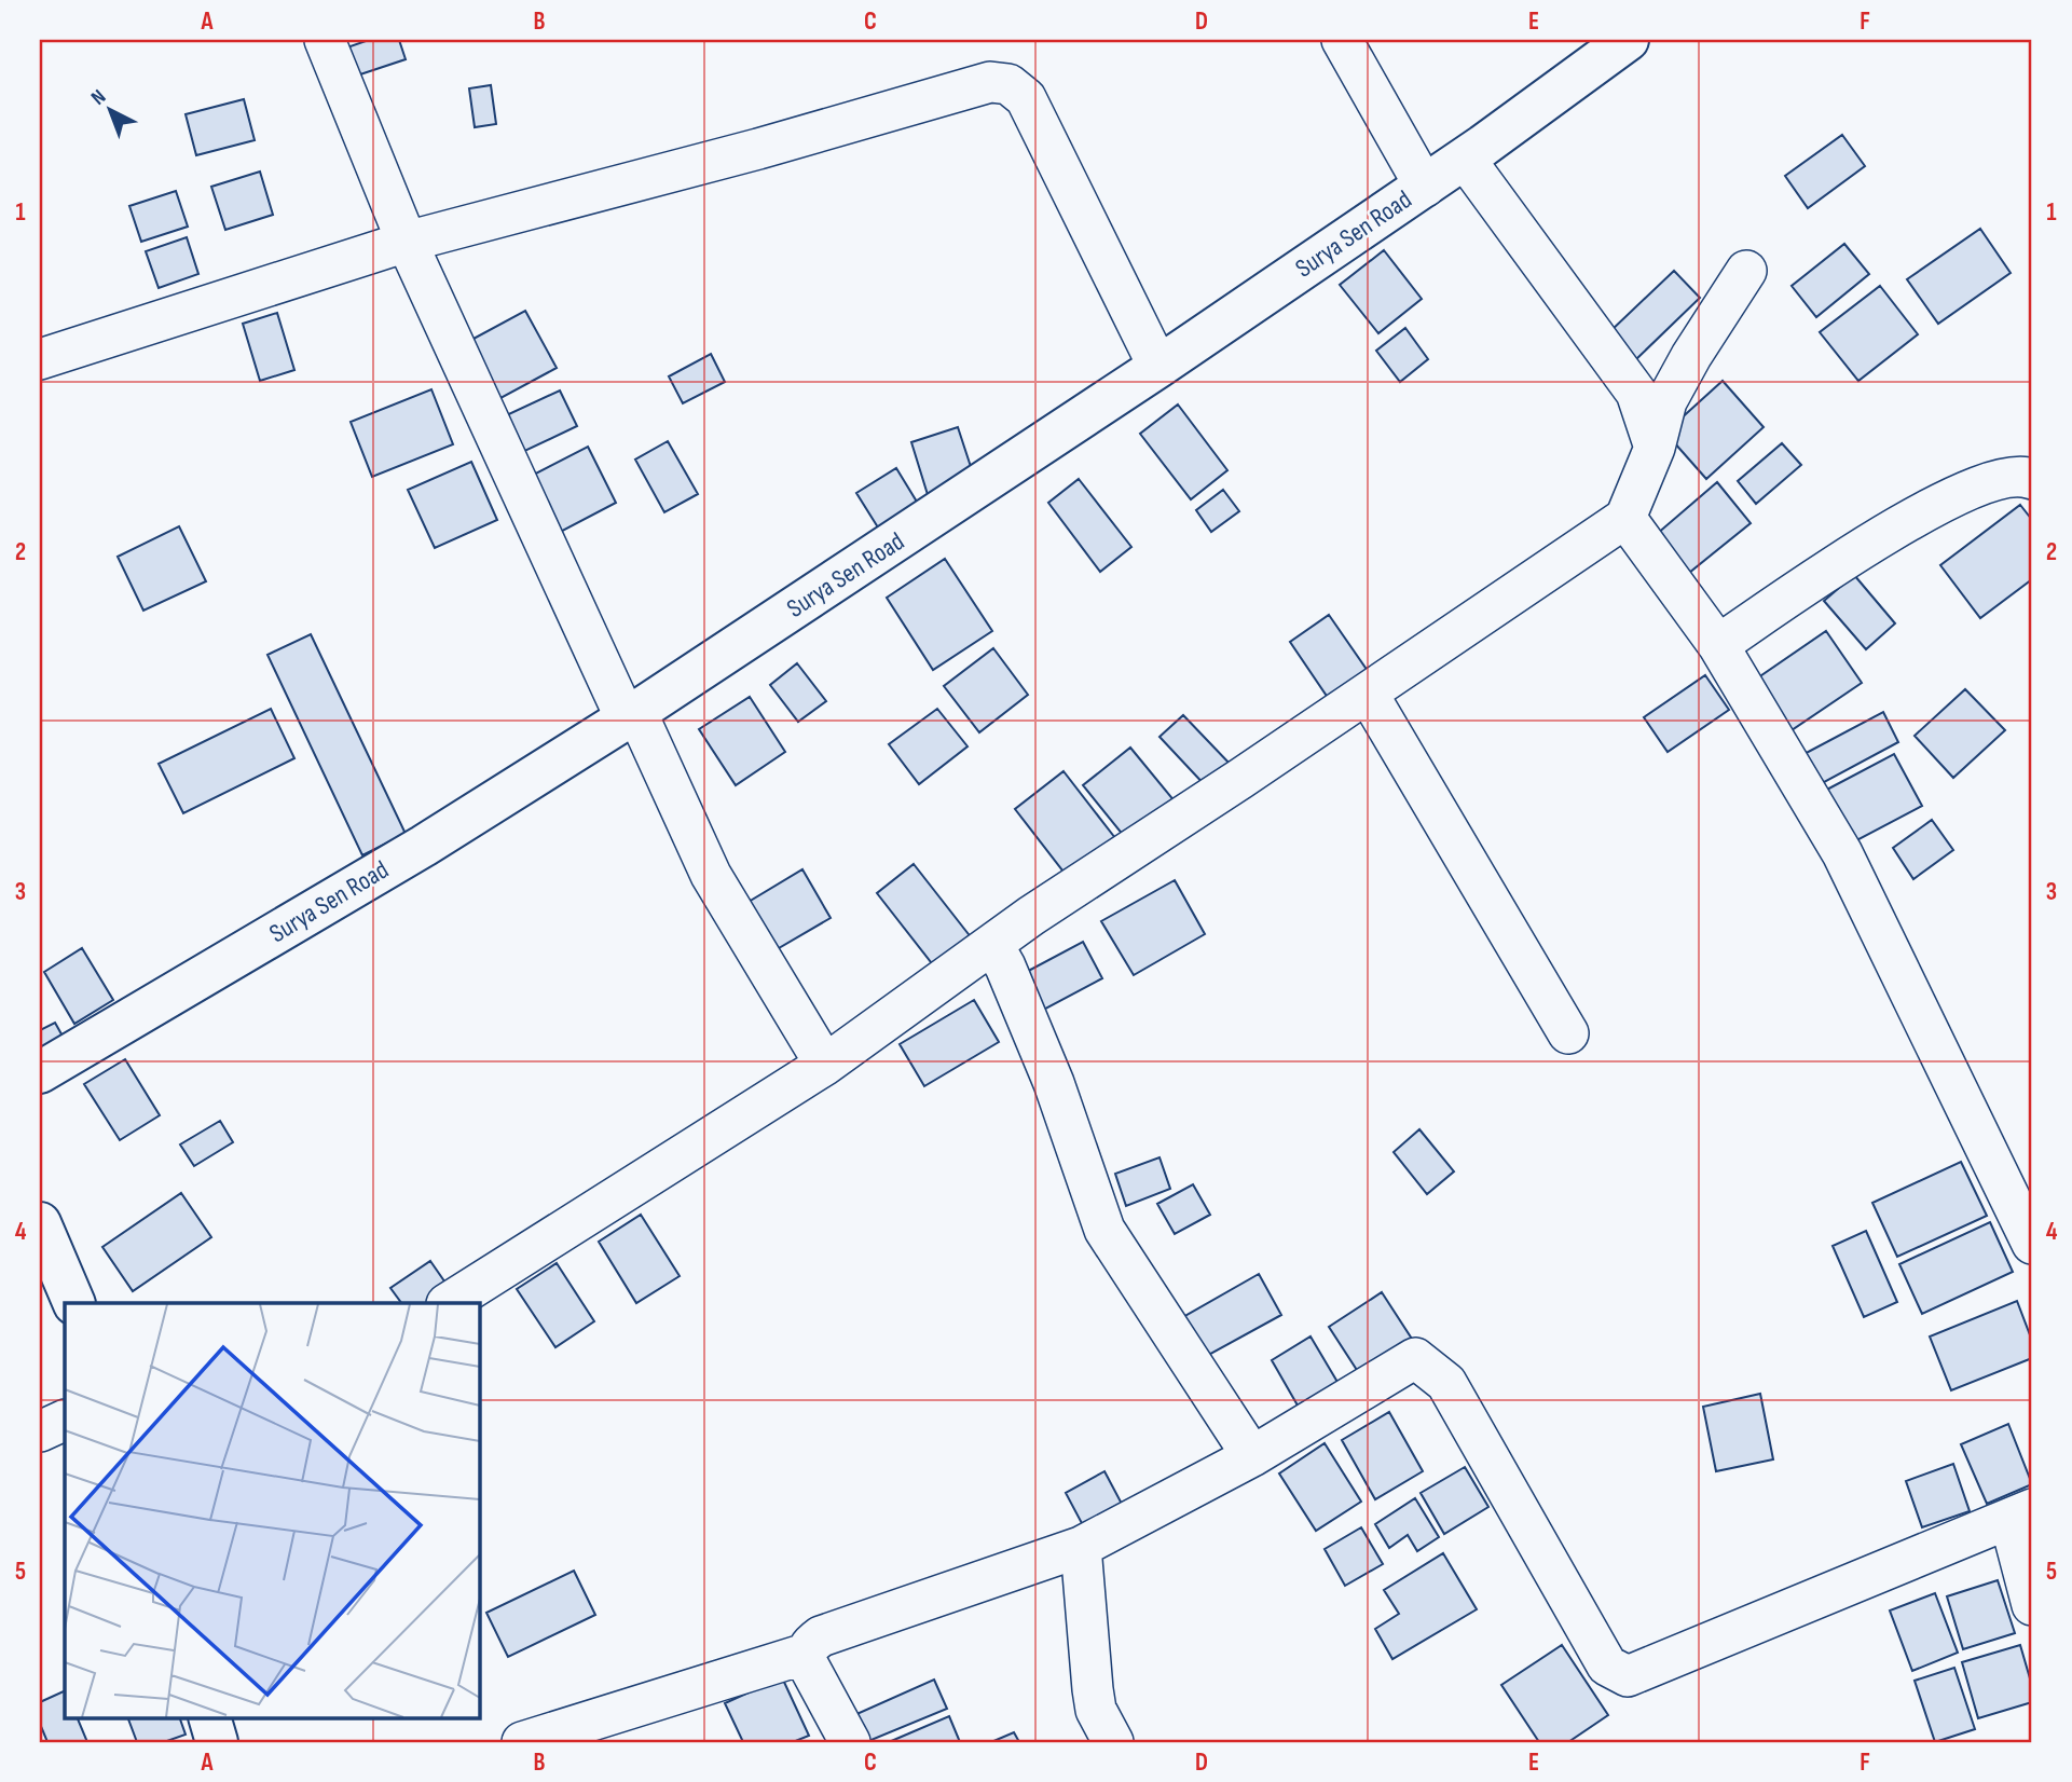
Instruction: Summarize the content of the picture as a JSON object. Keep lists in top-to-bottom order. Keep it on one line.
{"streets":{"street":["Surya Sen Road"]},"north":"top left","grid":{"columns":["A","B","C","D","E","F"],"rows":["1","2","3","4","5"]}}
